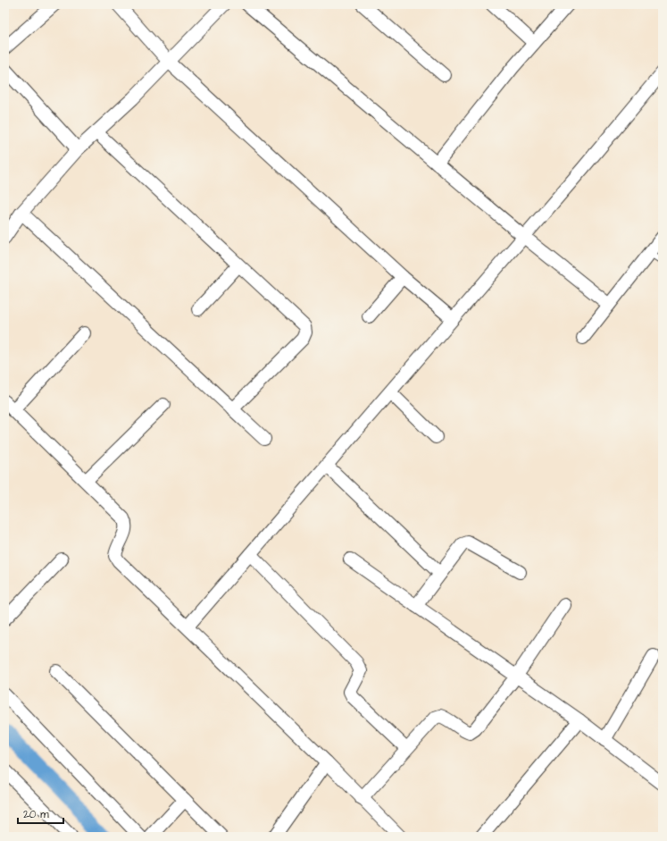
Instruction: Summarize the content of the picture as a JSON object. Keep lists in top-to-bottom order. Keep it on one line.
{"scale_bar":"20 m"}
